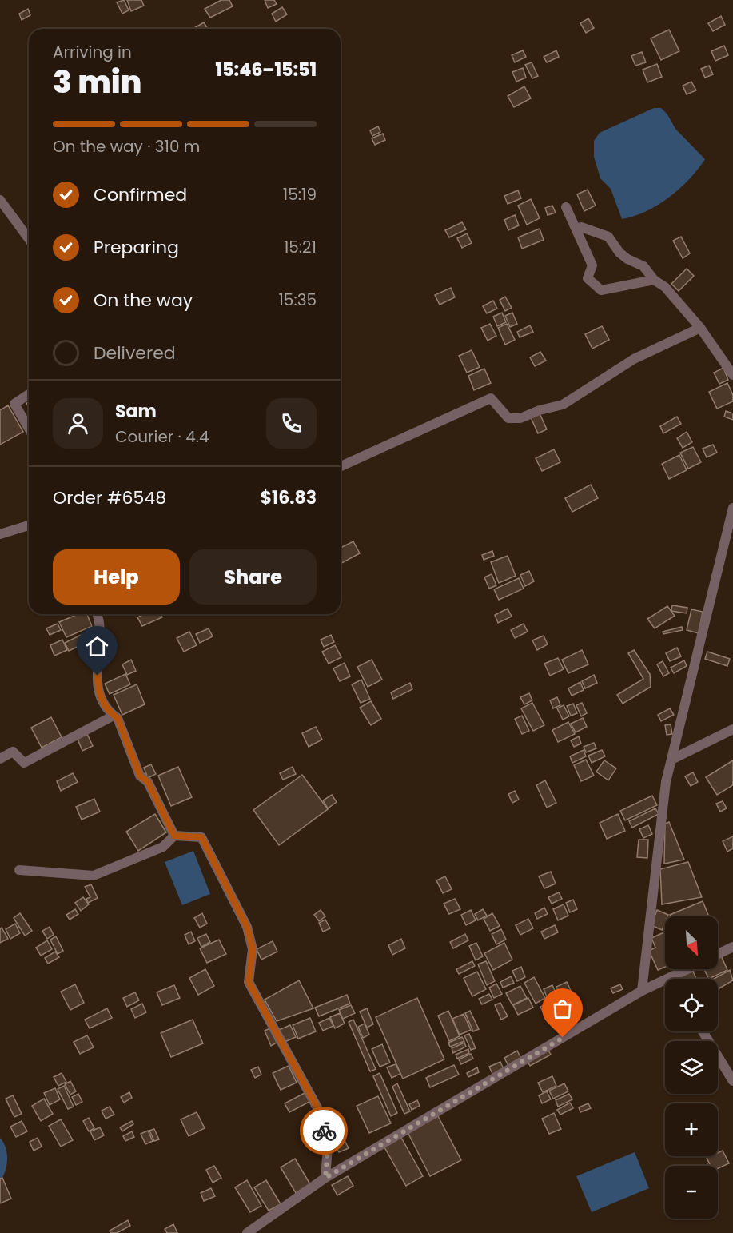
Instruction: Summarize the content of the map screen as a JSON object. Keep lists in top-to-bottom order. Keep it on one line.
{"north":"bottom right","page":{"heading":["3 min","Arriving in","15:46–15:51"],"panel":["Sam","Courier · 4.4","Order #6548","$16.83"],"bar":"On the way · 310 m","list":[["Confirmed","15:19"],["Preparing","15:21"],["On the way","15:35"],"Delivered"],"buttons":["Help","Share"],"map_buttons":["+","−"]}}
